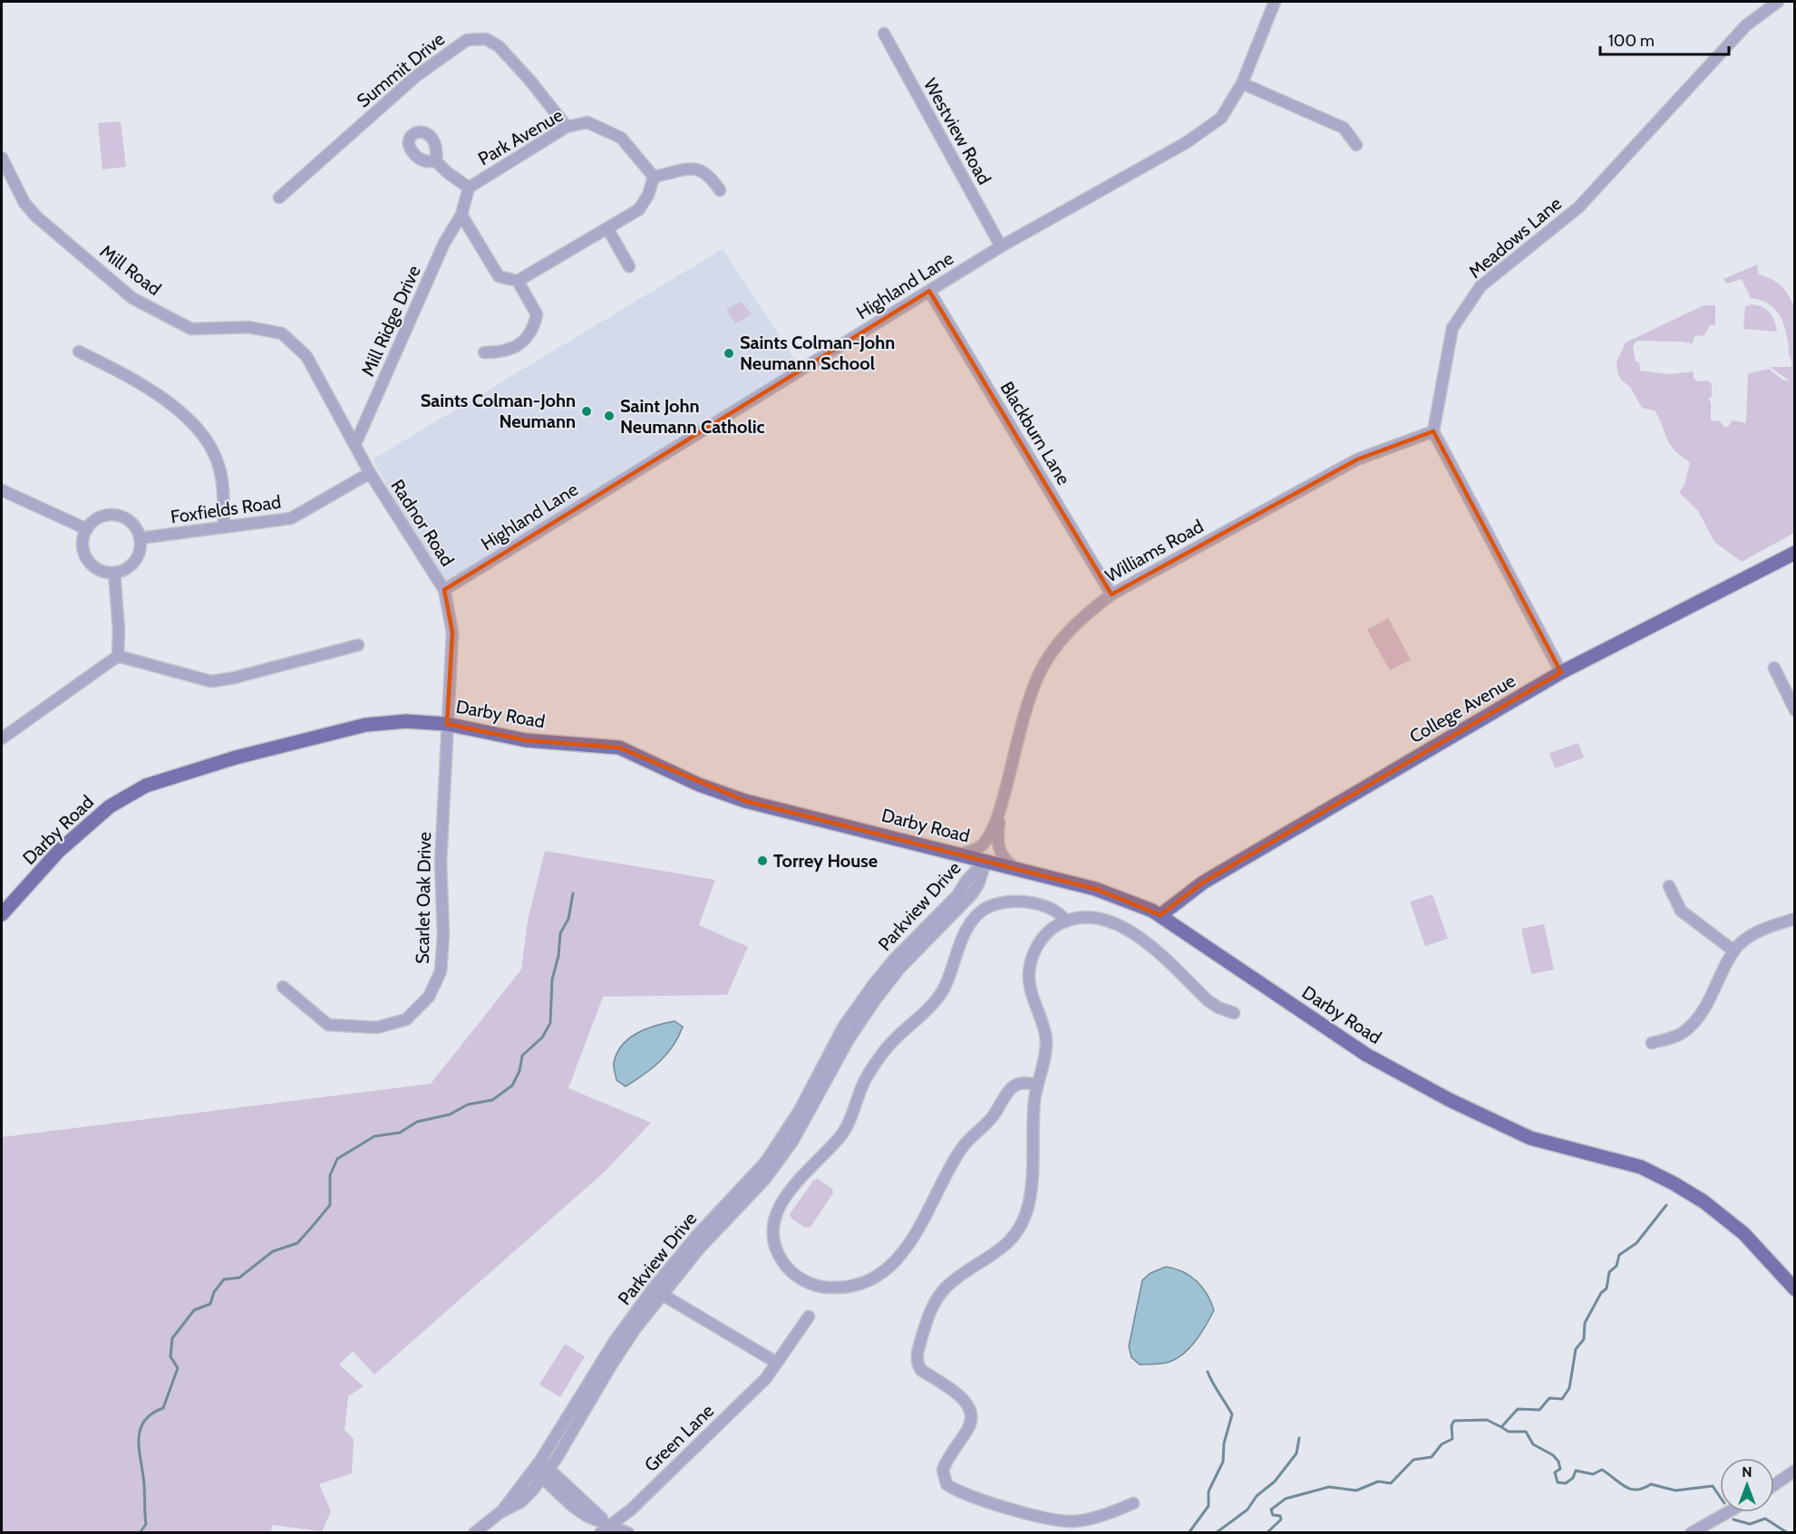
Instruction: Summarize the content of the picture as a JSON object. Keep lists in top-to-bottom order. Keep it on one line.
{"streets":{"main road":["College Avenue","Darby Road"],"street":["Summit Drive","Westview Road","Park Avenue","Meadows Lane","Mill Road","Highland Lane","Mill Ridge Drive","Blackburn Lane","Foxfields Road","Radnor Road","Williams Road","Scarlet Oak Drive","Parkview Drive","Green Lane"]},"crossings":[["Summit Drive","Park Avenue"],["Westview Road","Highland Lane"],["Park Avenue","Mill Ridge Drive"],["Meadows Lane","Williams Road"],["Mill Road","Radnor Road"],["Highland Lane","Blackburn Lane"],["Highland Lane","Radnor Road"],["Mill Ridge Drive","Radnor Road"],["Blackburn Lane","Williams Road"],["Foxfields Road","Radnor Road"],["Radnor Road","Darby Road"],["Radnor Road","Scarlet Oak Drive"],["Williams Road","Darby Road"],["College Avenue","Darby Road"],["Darby Road","Scarlet Oak Drive"],["Darby Road","Parkview Drive"]],"places":["Saints Colman-John Neumann School","Saints Colman-John Neumann","Saint John Neumann Catholic","Torrey House"],"scale_bar":"100 m","north":"top"}
